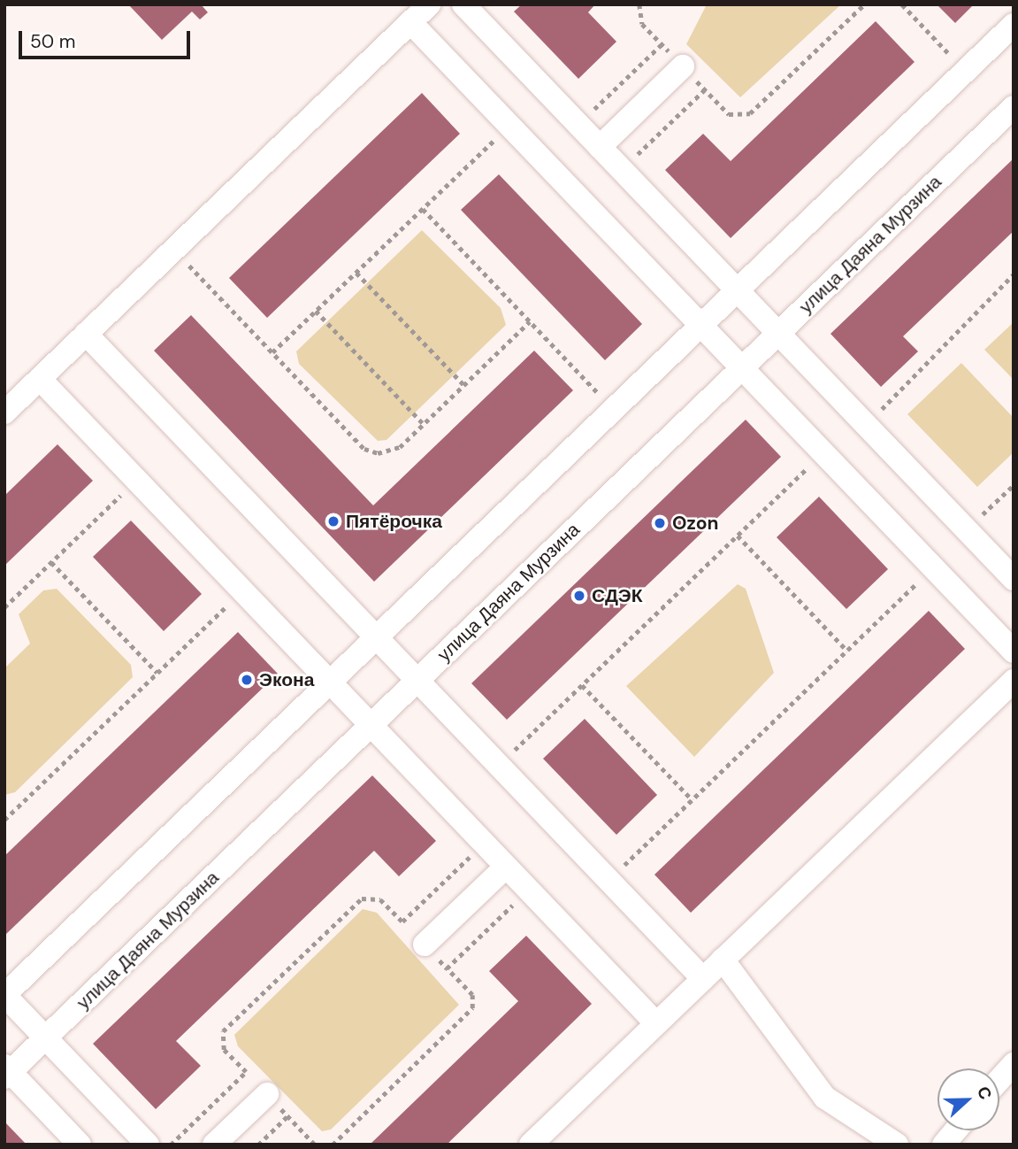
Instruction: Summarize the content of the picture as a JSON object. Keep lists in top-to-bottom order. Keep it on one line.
{"streets":{"street":["улица Даяна Мурзина"]},"places":["Пятёрочка","Ozon","СДЭК","Экона"],"scale_bar":"50 m","north":"right"}
